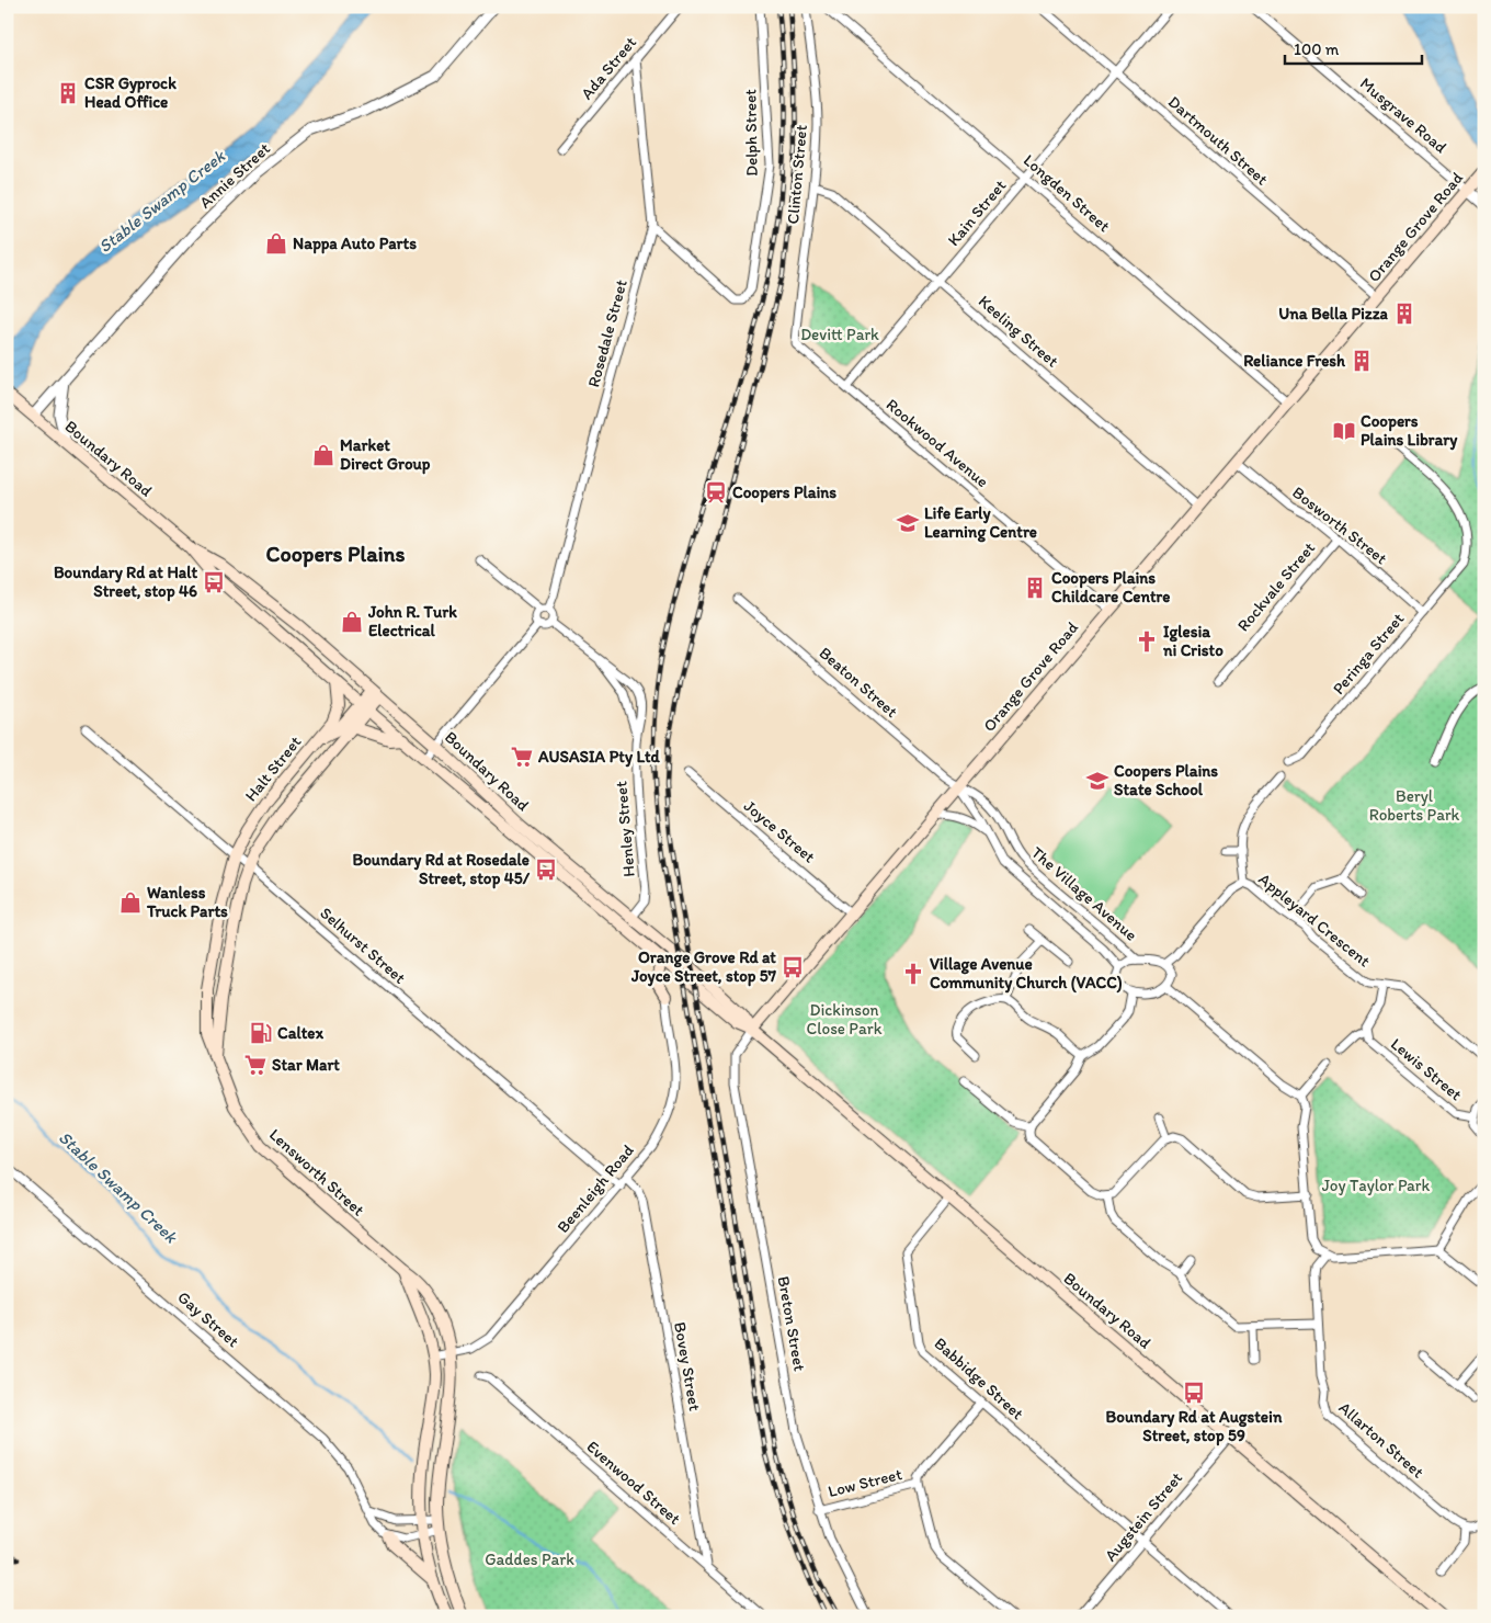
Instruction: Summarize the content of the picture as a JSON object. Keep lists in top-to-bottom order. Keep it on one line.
{"streets":{"main road":["Orange Grove Road","Boundary Road","Halt Street","Lensworth Street"],"street":["Ada Street","Musgrave Road","Delph Street","Dartmouth Street","Clinton Street","Annie Street","Longden Street","Kain Street","Keeling Street","Rosedale Street","Rookwood Avenue","Bosworth Street","Rockvale Street","Peringa Street","Beaton Street","Henley Street","Joyce Street","The Village Avenue","Appleyard Crescent","Selhurst Street","Lewis Street","Beenleigh Road","Gay Street","Breton Street","Bovey Street","Babbidge Street","Allarton Street","Evenwood Street","Low Street","Augstein Street"]},"crossings":[["Ada Street","Rosedale Street"],["Musgrave Road","Orange Grove Road"],["Delph Street","Rosedale Street"],["Dartmouth Street","Kain Street"],["Dartmouth Street","Orange Grove Road"],["Clinton Street","Keeling Street"],["Clinton Street","Rookwood Avenue"],["Annie Street","Boundary Road"],["Longden Street","Kain Street"],["Longden Street","Orange Grove Road"],["Kain Street","Keeling Street"],["Kain Street","Rookwood Avenue"],["Orange Grove Road","Keeling Street"],["Orange Grove Road","Rookwood Avenue"],["Orange Grove Road","Boundary Road"],["Orange Grove Road","Bosworth Street"],["Orange Grove Road","Beaton Street"],["Orange Grove Road","Joyce Street"],["Orange Grove Road","The Village Avenue"],["Orange Grove Road","Breton Street"],["Rosedale Street","Henley Street"],["Boundary Road","Halt Street"],["Boundary Road","Henley Street"],["Boundary Road","Breton Street"],["Boundary Road","Babbidge Street"],["Boundary Road","Augstein Street"],["Bosworth Street","Rockvale Street"],["Bosworth Street","Peringa Street"],["Beaton Street","The Village Avenue"],["Halt Street","Selhurst Street"],["Halt Street","Lensworth Street"],["The Village Avenue","Appleyard Crescent"],["Selhurst Street","Lensworth Street"],["Selhurst Street","Beenleigh Road"],["Lensworth Street","Beenleigh Road"],["Beenleigh Road","Bovey Street"],["Breton Street","Low Street"],["Bovey Street","Evenwood Street"],["Babbidge Street","Augstein Street"]],"districts":["Coopers Plains"],"water":["Stable Swamp Creek"],"parks":["Devitt Park","Beryl Roberts Park","Dickinson Close Park","Joy Taylor Park","Gaddes Park"],"places":{"building":["CSR Gyprock Head Office","Una Bella Pizza","Reliance Fresh","Coopers Plains Childcare Centre"],"shop":["Nappa Auto Parts","Market Direct Group","John R. Turk Electrical","Wanless Truck Parts"],"library":["Coopers Plains Library"],"station":["Coopers Plains"],"school or university":["Life Early Learning Centre","Coopers Plains State School"],"bus stop":["Boundary Rd at Halt Street, stop 46","Boundary Rd at Rosedale Street, stop 45/","Orange Grove Rd at Joyce Street, stop 57","Boundary Rd at Augstein Street, stop 59"],"church":["Iglesia ni Cristo","Village Avenue Community Church (VACC)"],"supermarket":["AUSASIA Pty Ltd","Star Mart"],"fuel station":["Caltex"]},"scale_bar":"100 m"}
